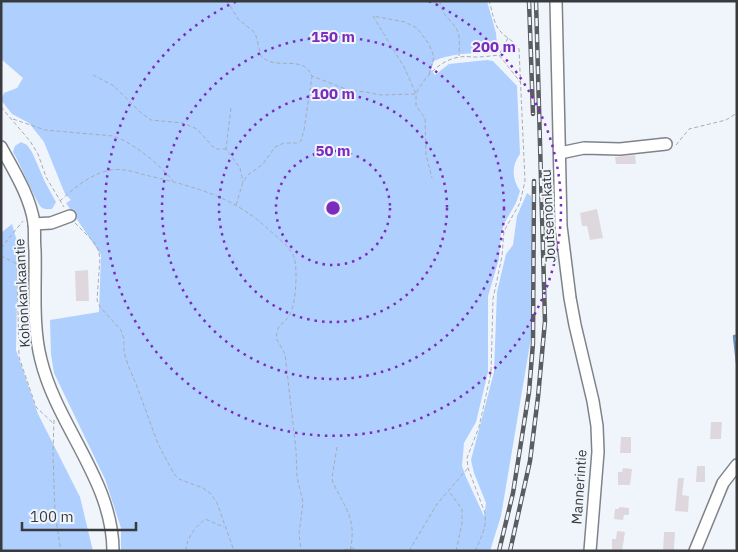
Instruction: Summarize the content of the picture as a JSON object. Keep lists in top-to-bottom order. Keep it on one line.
{"streets":{"street":["Joutsenonkatu","Kohonkankaantie","Mannerintie"]},"crossings":[["Joutsenonkatu","Mannerintie"]],"scale_bar":"100 m","rings":["150 m","200 m","100 m","50 m"]}
